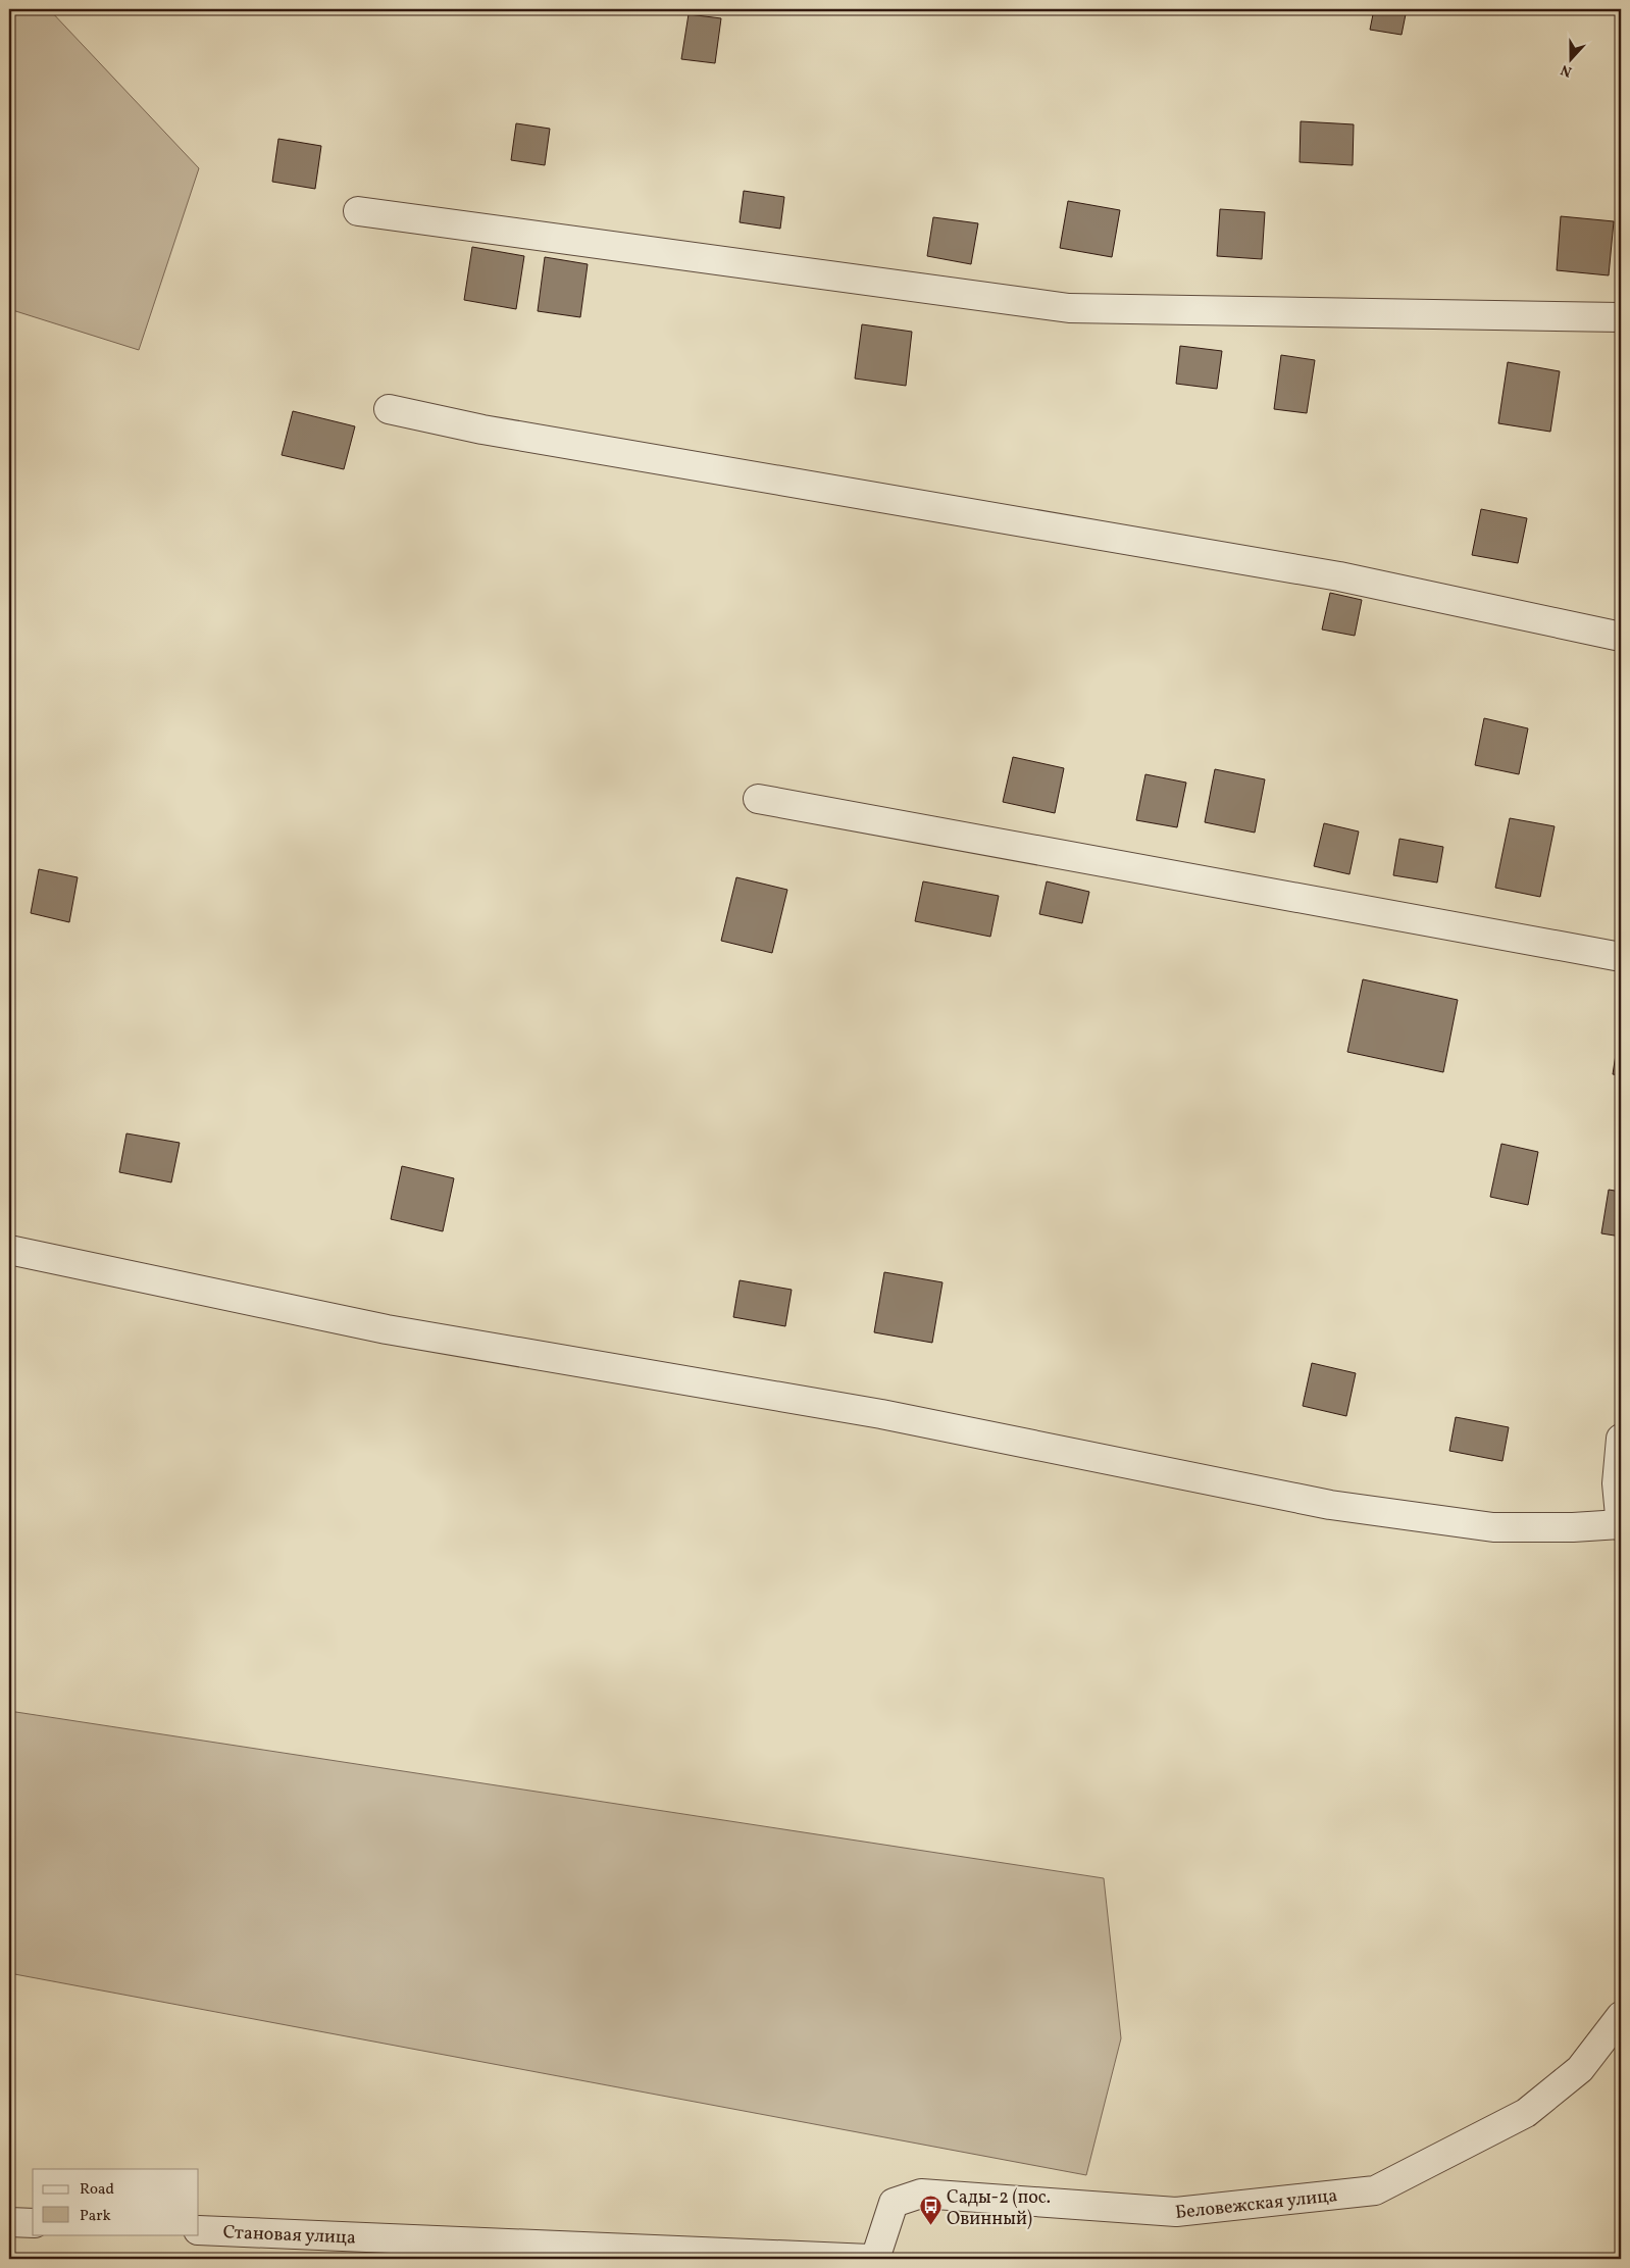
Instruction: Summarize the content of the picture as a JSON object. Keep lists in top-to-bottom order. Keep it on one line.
{"streets":{"street":["Беловежская улица","Становая улица"]},"places":{"bus stop":["Сады-2 (пос. Овинный)"]},"legend":["Road","Park"],"north":"bottom"}
